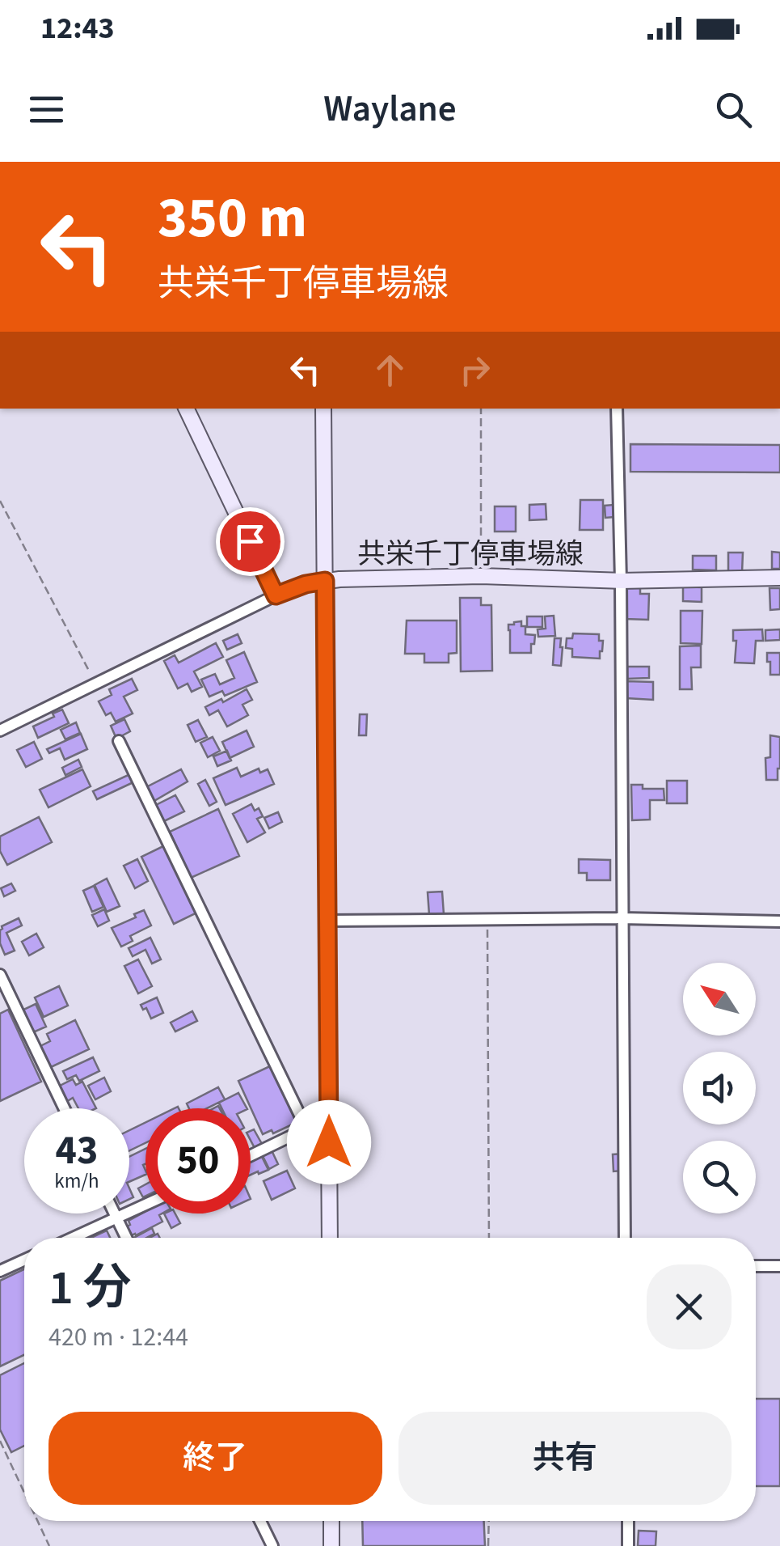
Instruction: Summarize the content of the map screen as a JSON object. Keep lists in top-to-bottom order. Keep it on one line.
{"streets":{"main road":["共栄千丁停車場線"]},"north":"top left","page":{"status":"12:43","header":"Waylane","turn":["350 m","共栄千丁停車場線"],"speed":"43 km/h","limit":"50","heading":["1 分","420 m · 12:44"],"buttons":["終了","共有"]}}
